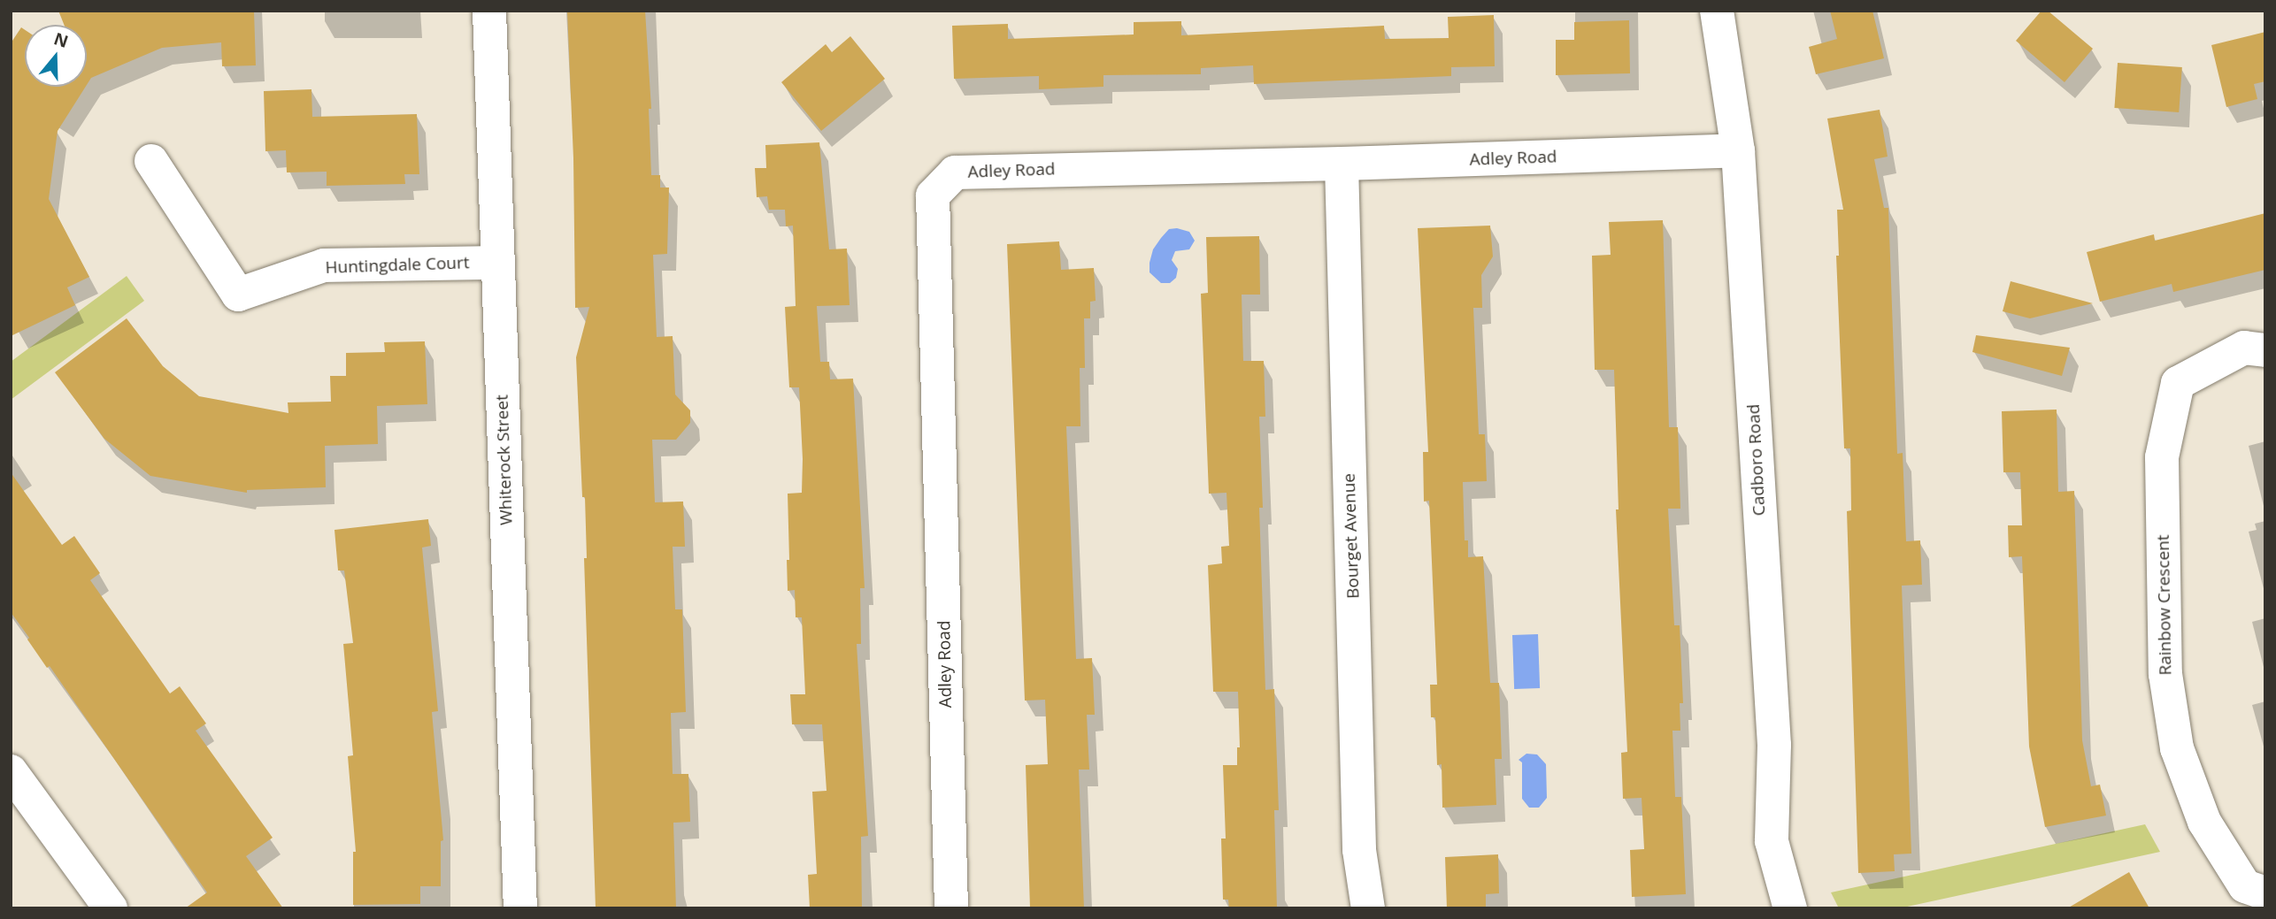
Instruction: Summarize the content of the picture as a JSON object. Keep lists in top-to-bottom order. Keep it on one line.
{"streets":{"street":["Adley Road","Huntingdale Court","Whiterock Street","Cadboro Road","Bourget Avenue","Rainbow Crescent"]},"crossings":[["Adley Road","Cadboro Road"],["Adley Road","Bourget Avenue"],["Huntingdale Court","Whiterock Street"]],"north":"top"}
